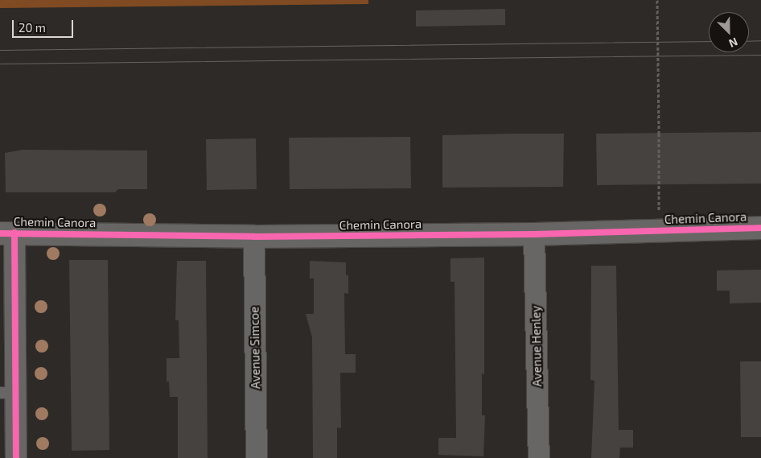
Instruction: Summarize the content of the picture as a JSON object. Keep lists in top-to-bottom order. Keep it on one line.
{"streets":{"street":["Chemin Canora","Avenue Henley","Avenue Simcoe"]},"crossings":[["Chemin Canora","Avenue Henley"],["Chemin Canora","Avenue Simcoe"]],"scale_bar":"20 m","north":"bottom right"}
